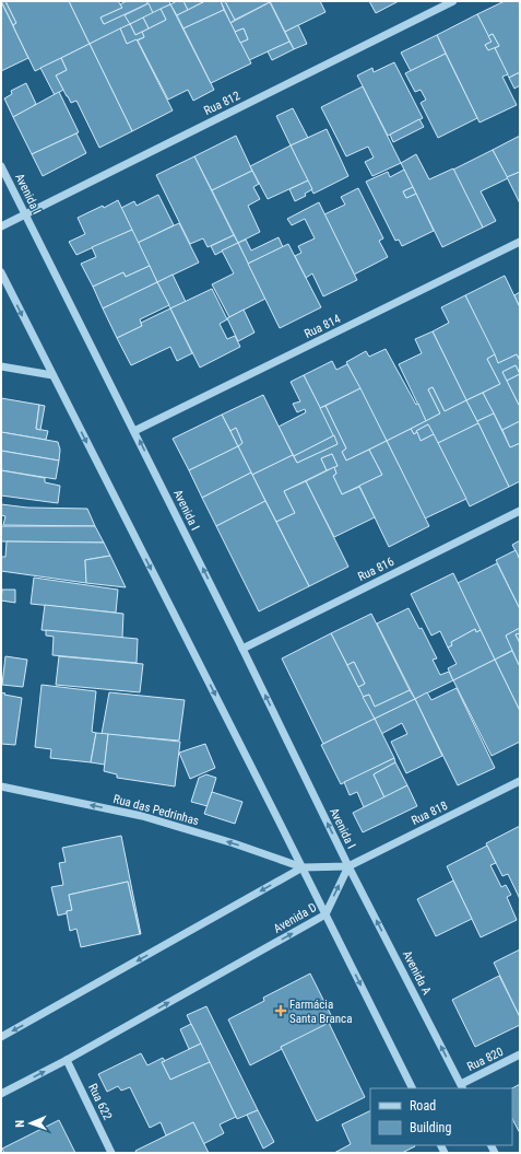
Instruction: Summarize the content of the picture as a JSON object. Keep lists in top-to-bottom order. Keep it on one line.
{"streets":{"street":["Rua 812","Avenida I","Rua 814","Rua 816","Rua das Pedrinhas","Rua 818","Avenida D","Avenida A","Rua 820","Rua 622"]},"crossings":[["Rua 812","Avenida I"],["Avenida I","Rua 814"],["Avenida I","Rua 816"],["Avenida I","Rua 818"],["Avenida I","Avenida D"],["Avenida I","Avenida A"],["Rua 818","Avenida D"],["Rua 818","Avenida A"],["Avenida D","Avenida A"],["Avenida D","Rua 622"],["Avenida A","Rua 820"]],"one_way":["Rua das Pedrinhas"],"places":{"health":["Farmácia Santa Branca"]},"legend":["Road","Building"],"north":"left"}
